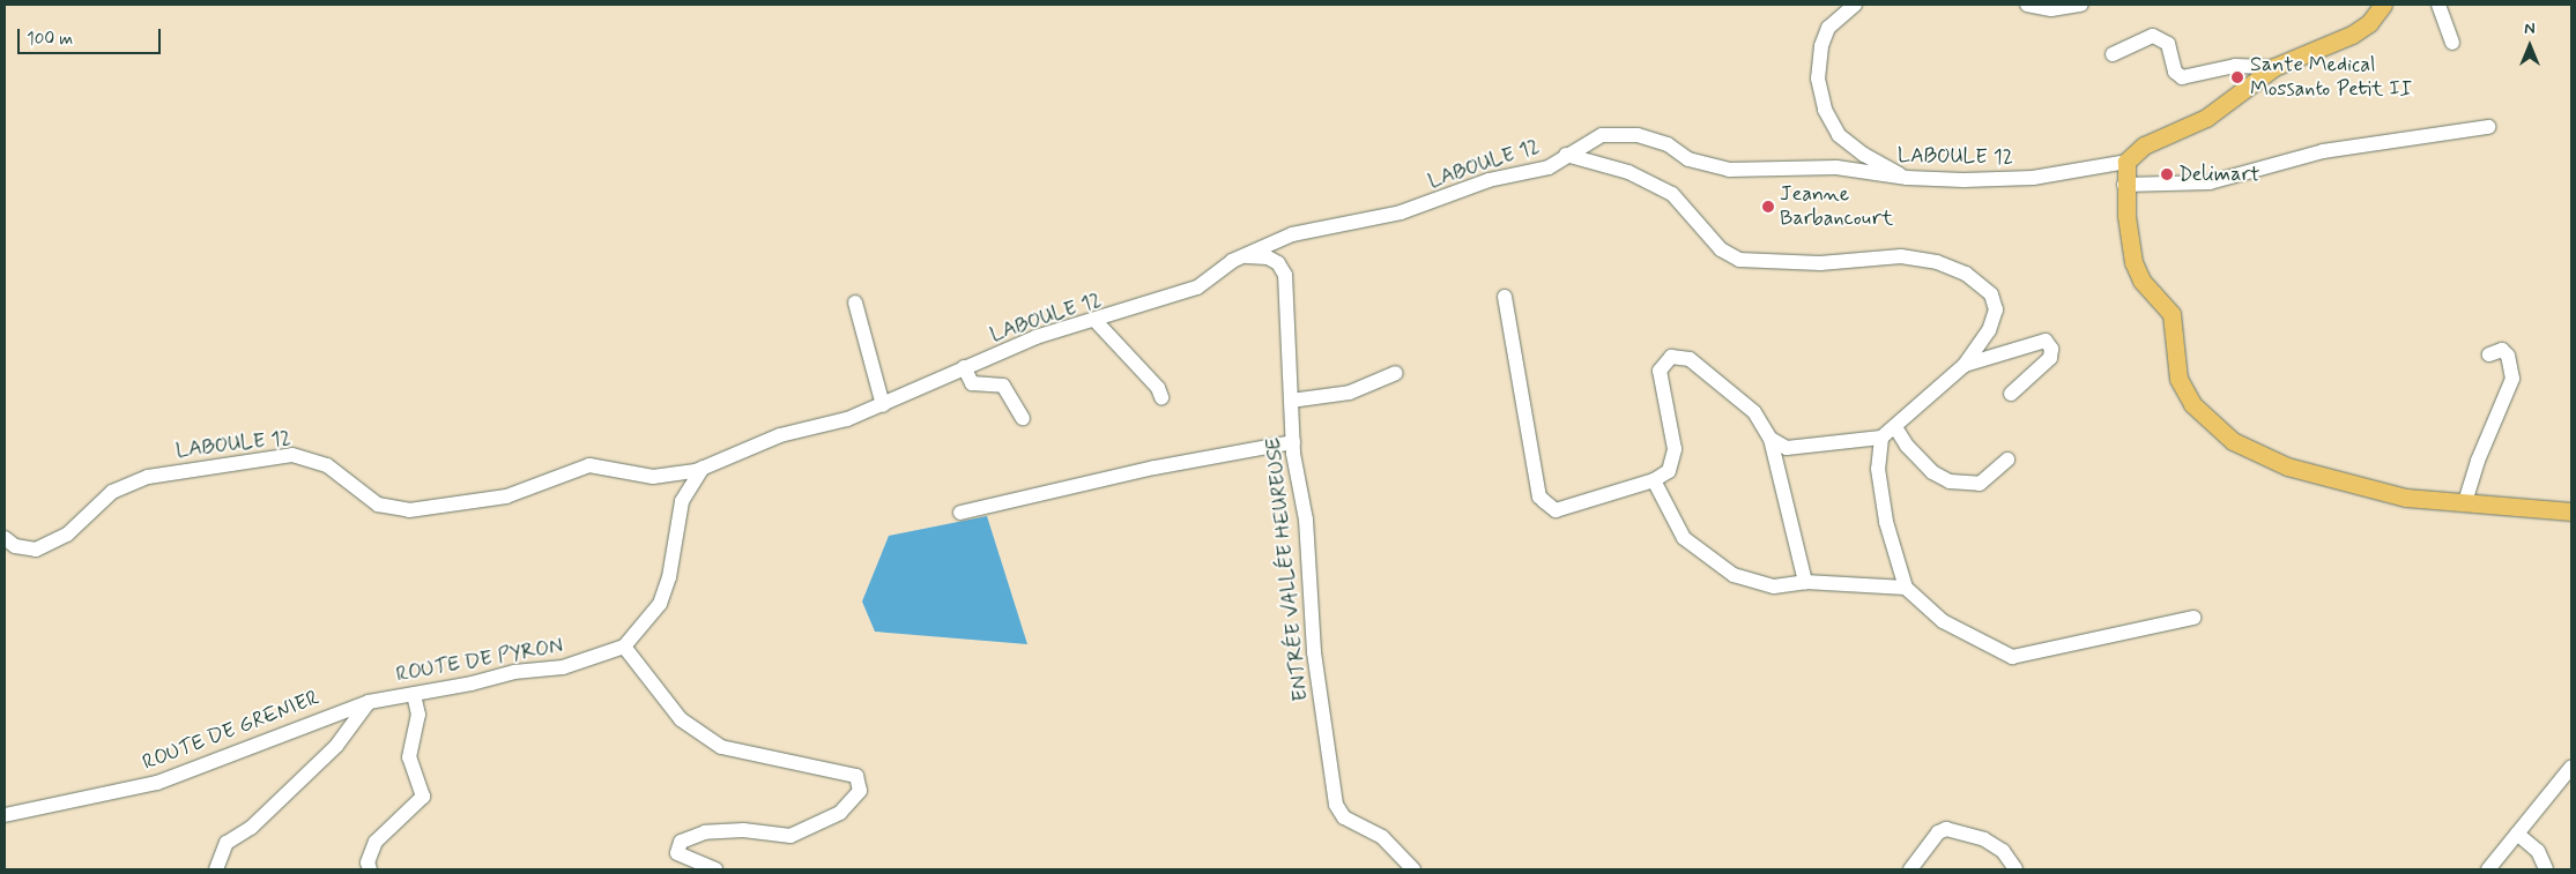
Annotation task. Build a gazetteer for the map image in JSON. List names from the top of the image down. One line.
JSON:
{"streets":{"street":["LABOULE 12","ENTRÉE VALLÉE HEUREUSE","ROUTE DE PYRON","ROUTE DE GRENIER"]},"crossings":[["LABOULE 12","ENTRÉE VALLÉE HEUREUSE"],["ROUTE DE PYRON","ROUTE DE GRENIER"]],"places":["Sante Medical Mossanto Petit II","Delimart","Jeanne Barbancourt"],"scale_bar":"100 m","north":"top"}
